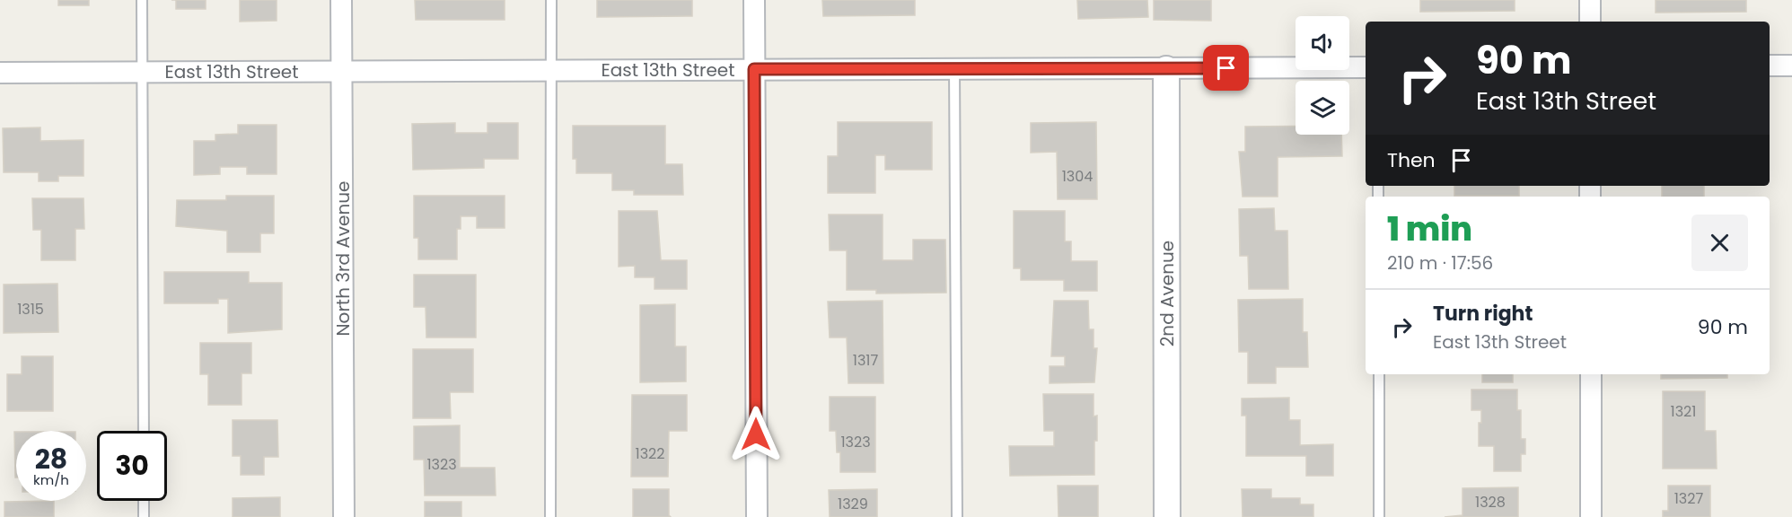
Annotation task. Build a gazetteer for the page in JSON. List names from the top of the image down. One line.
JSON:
{"streets":{"street":["East 13th Street","North 3rd Avenue","2nd Avenue"]},"crossings":[["East 13th Street","North 3rd Avenue"],["East 13th Street","2nd Avenue"]],"house_numbers":["1304","1315","1317","1321","1323","1322","1323","1327","1328","1329"],"page":{"turn":["90 m","East 13th Street"],"then":"Then","heading":["1 min","210 m · 17:56"],"list":[{"name":"Turn right","note":"East 13th Street","value":"90 m"}],"speed":"28 km/h","limit":"30"}}
